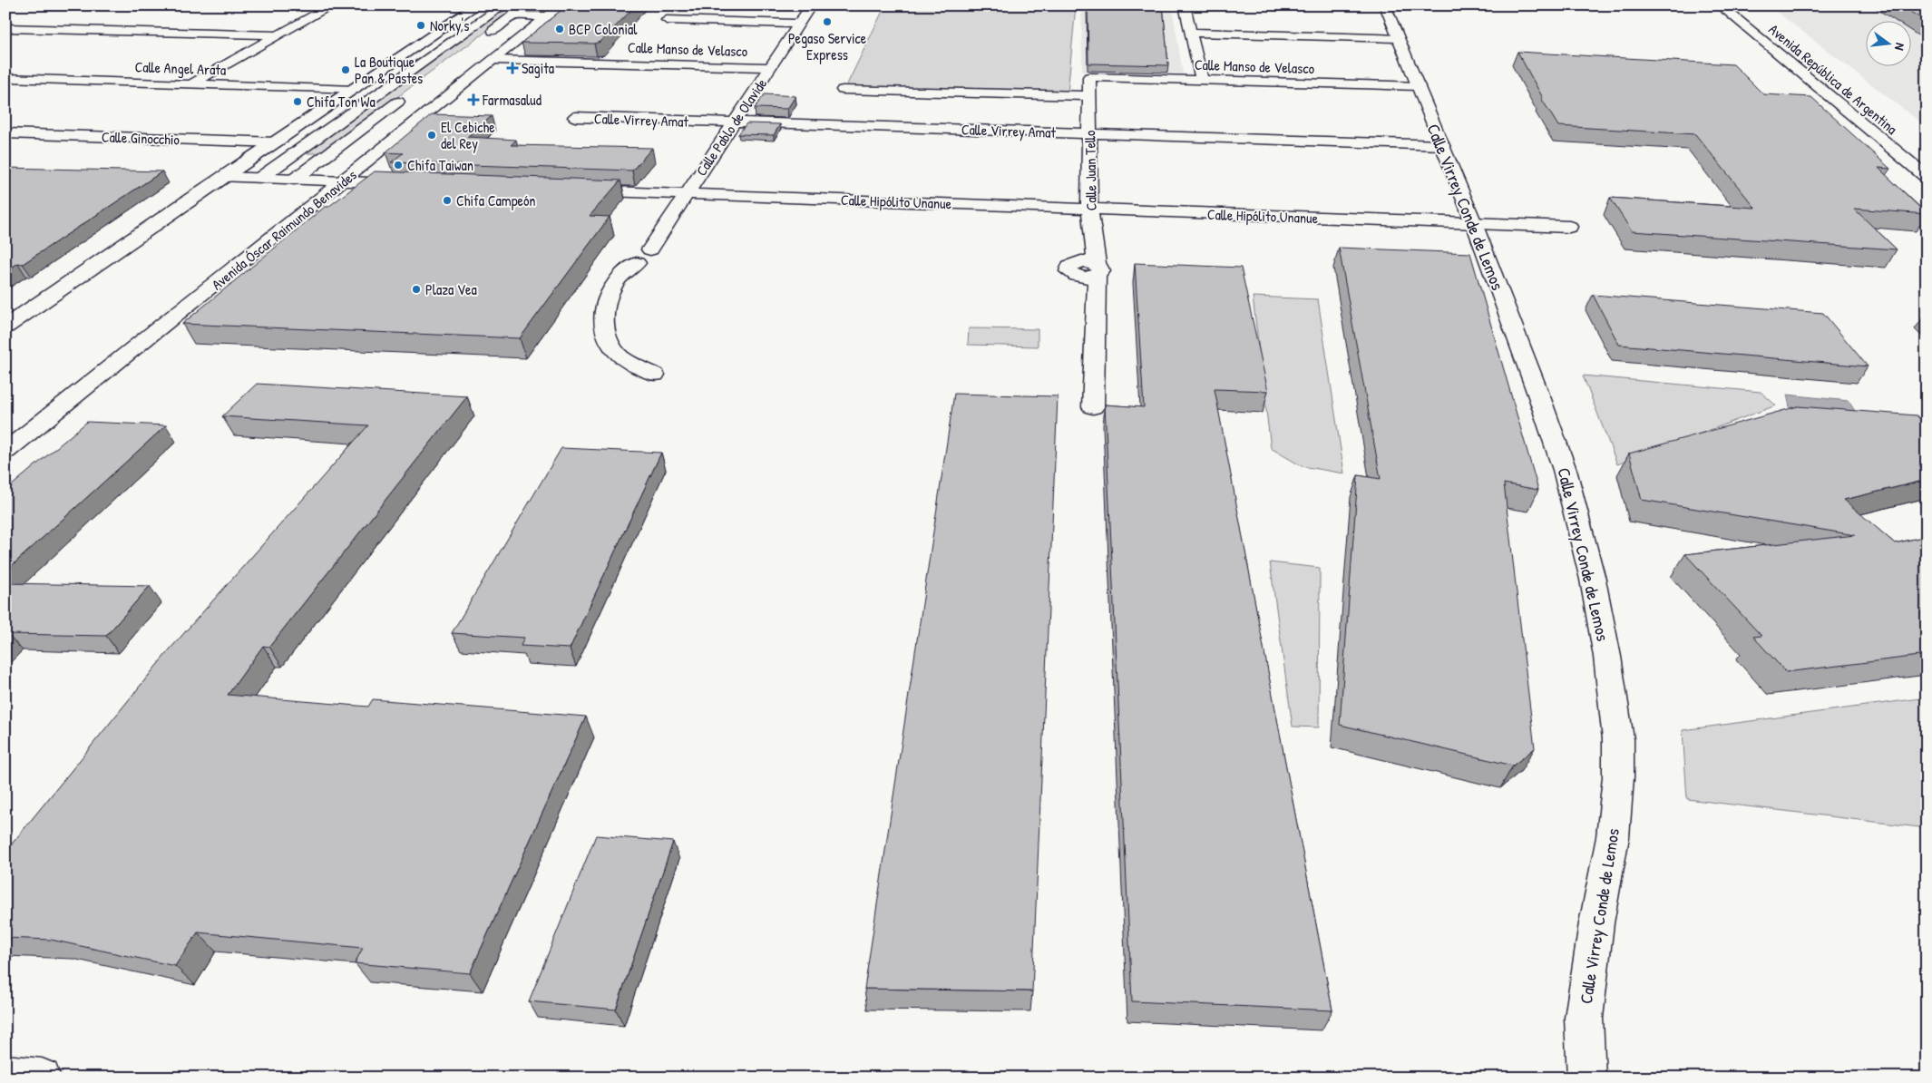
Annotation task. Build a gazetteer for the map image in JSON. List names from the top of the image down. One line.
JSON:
{"streets":{"street":["Calle Manso de Velasco","Calle Angel Arata","Avenida República de Argentina","Calle Virrey Amat","Calle Pablo de Olavide","Calle Ginocchio","Calle Juan Tello","Calle Hipólito Unanue","Calle Virrey Conde de Lemos","Avenida Óscar Raimundo Benavides"]},"crossings":[["Calle Manso de Velasco","Calle Pablo de Olavide"],["Calle Manso de Velasco","Calle Juan Tello"],["Calle Manso de Velasco","Calle Virrey Conde de Lemos"],["Calle Manso de Velasco","Avenida Óscar Raimundo Benavides"],["Calle Virrey Amat","Calle Pablo de Olavide"],["Calle Virrey Amat","Calle Juan Tello"],["Calle Virrey Amat","Calle Virrey Conde de Lemos"],["Calle Pablo de Olavide","Calle Hipólito Unanue"],["Calle Juan Tello","Calle Hipólito Unanue"],["Calle Hipólito Unanue","Calle Virrey Conde de Lemos"]],"places":{"other":["Pegaso Service Express","Norky's","BCP Colonial","La Boutique Pan & Pastes","Chifa Ton Wa","El Cebiche del Rey","Chifa Taiwan","Chifa Campeón","Plaza Vea"],"health":["Sagita","Farmasalud"]},"north":"right"}
